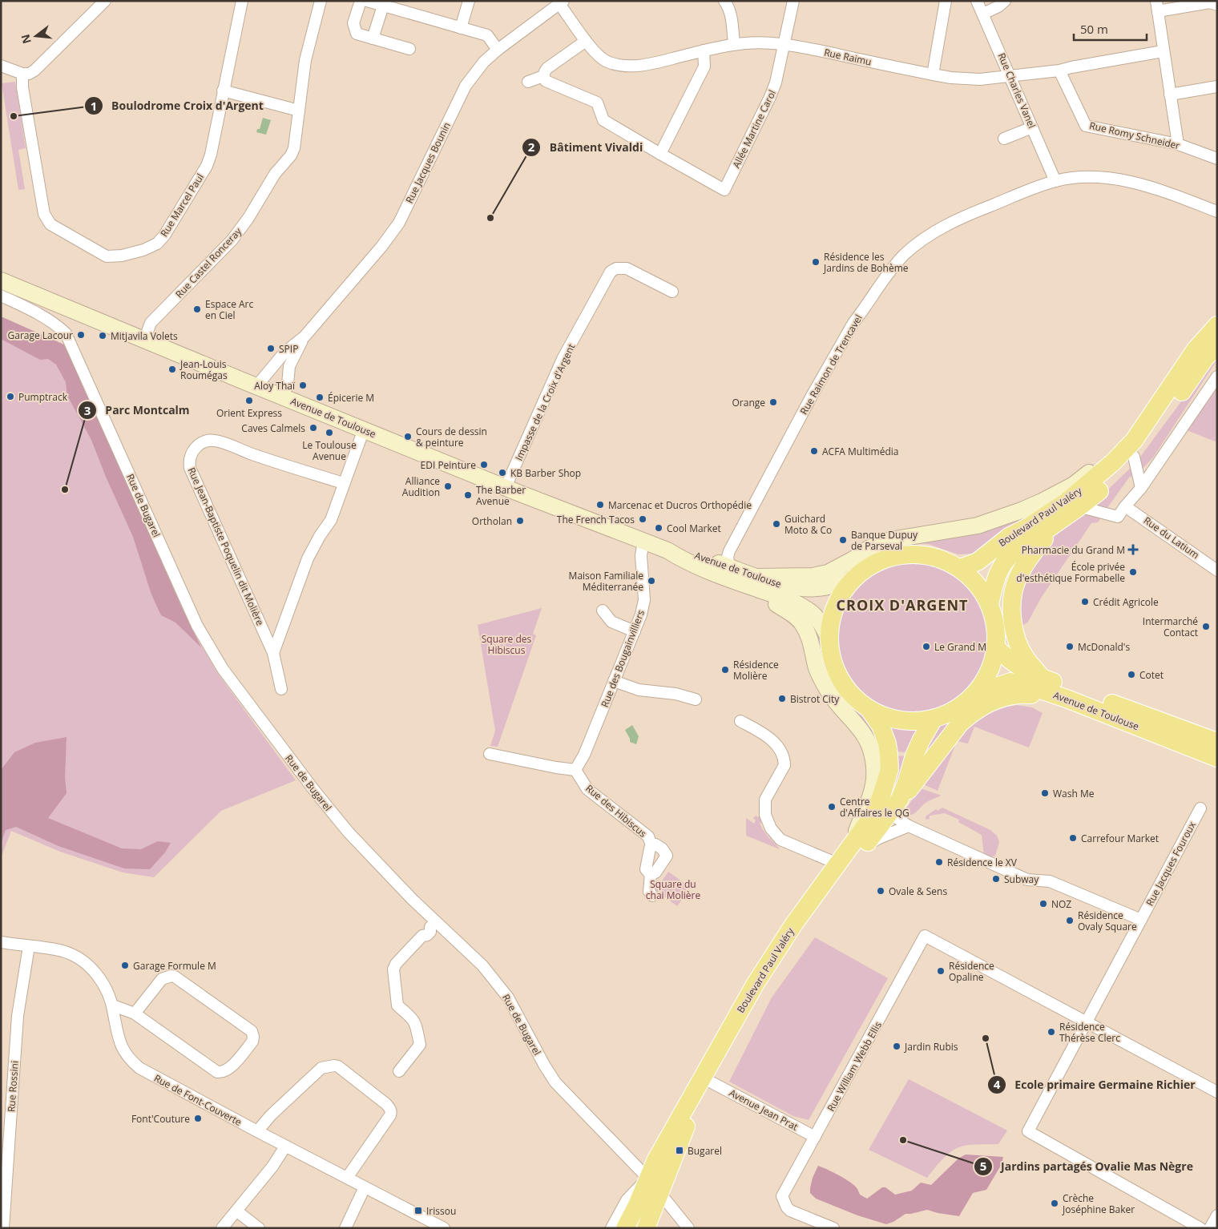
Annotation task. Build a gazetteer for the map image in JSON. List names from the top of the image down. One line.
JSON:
{"streets":{"main road":["Avenue de Toulouse","Boulevard Paul Valéry"],"street":["Rue Raimu","Rue Charles Vanel","Allée Martine Carol","Rue Romy Schneider","Rue Jacques Bounin","Rue Marcel Paul","Rue Castel Ronceray","Rue Raimon de Trencavel","Impasse de la Croix d'Argent","Rue de Bugarel","Rue du Latium","Rue Jean-Baptiste Poquelin dit Molière","Rue des Bougainvilliers","Rue des Hibiscus","Rue Jacques Fouroux","Rue William Webb Ellis","Rue Rossini","Rue de Font-Couverte","Avenue Jean Prat"]},"crossings":[["Rue Raimu","Rue Charles Vanel"],["Rue Raimu","Allée Martine Carol"],["Rue Raimu","Rue Romy Schneider"],["Rue Raimu","Rue Jacques Bounin"],["Rue Charles Vanel","Rue Raimon de Trencavel"],["Rue Jacques Bounin","Avenue de Toulouse"],["Rue Castel Ronceray","Avenue de Toulouse"],["Rue Raimon de Trencavel","Avenue de Toulouse"],["Impasse de la Croix d'Argent","Avenue de Toulouse"],["Avenue de Toulouse","Rue des Bougainvilliers"],["Rue de Bugarel","Boulevard Paul Valéry"],["Boulevard Paul Valéry","Avenue Jean Prat"],["Rue des Bougainvilliers","Rue des Hibiscus"],["Rue Jacques Fouroux","Rue William Webb Ellis"],["Rue William Webb Ellis","Avenue Jean Prat"],["Rue Rossini","Rue de Font-Couverte"]],"districts":["CROIX D'ARGENT"],"parks":["Square des Hibiscus","Square du chai Molière"],"places":{"other":["Boulodrome Croix d'Argent","Bâtiment Vivaldi","Résidence les Jardins de Bohème","Espace Arc en Ciel","Garage Lacour","Mitjavila Volets","SPIP","Jean-Louis Roumégas","Aloy Thaï","Pumptrack","Épicerie M","Orient Express","Orange","Caves Calmels","Le Toulouse Avenue","Cours de dessin & peinture","ACFA Multimédia","EDI Peinture","KB Barber Shop","Alliance Audition","Parc Montcalm","The Barber Avenue","Marcenac et Ducros Orthopédie","The French Tacos","Ortholan","Guichard Moto & Co","Cool Market","Banque Dupuy de Parseval","École privée d'esthétique Formabelle","Maison Familiale Méditerranée","Crédit Agricole","Intermarché Contact","Le Grand M","McDonald's","Résidence Molière","Cotet","Bistrot City","Wash Me","Centre d'Affaires le QG","Carrefour Market","Résidence le XV","Subway","Ovale & Sens","NOZ","Résidence Ovaly Square","Garage Formule M","Résidence Opaline","Résidence Thérèse Clerc","Ecole primaire Germaine Richier","Jardin Rubis","Font'Couture","Jardins partagés Ovalie Mas Nègre","Crèche Joséphine Baker"],"health":["Pharmacie du Grand M"],"transit":["Bugarel","Irissou"]},"scale_bar":"50 m","north":"left"}
